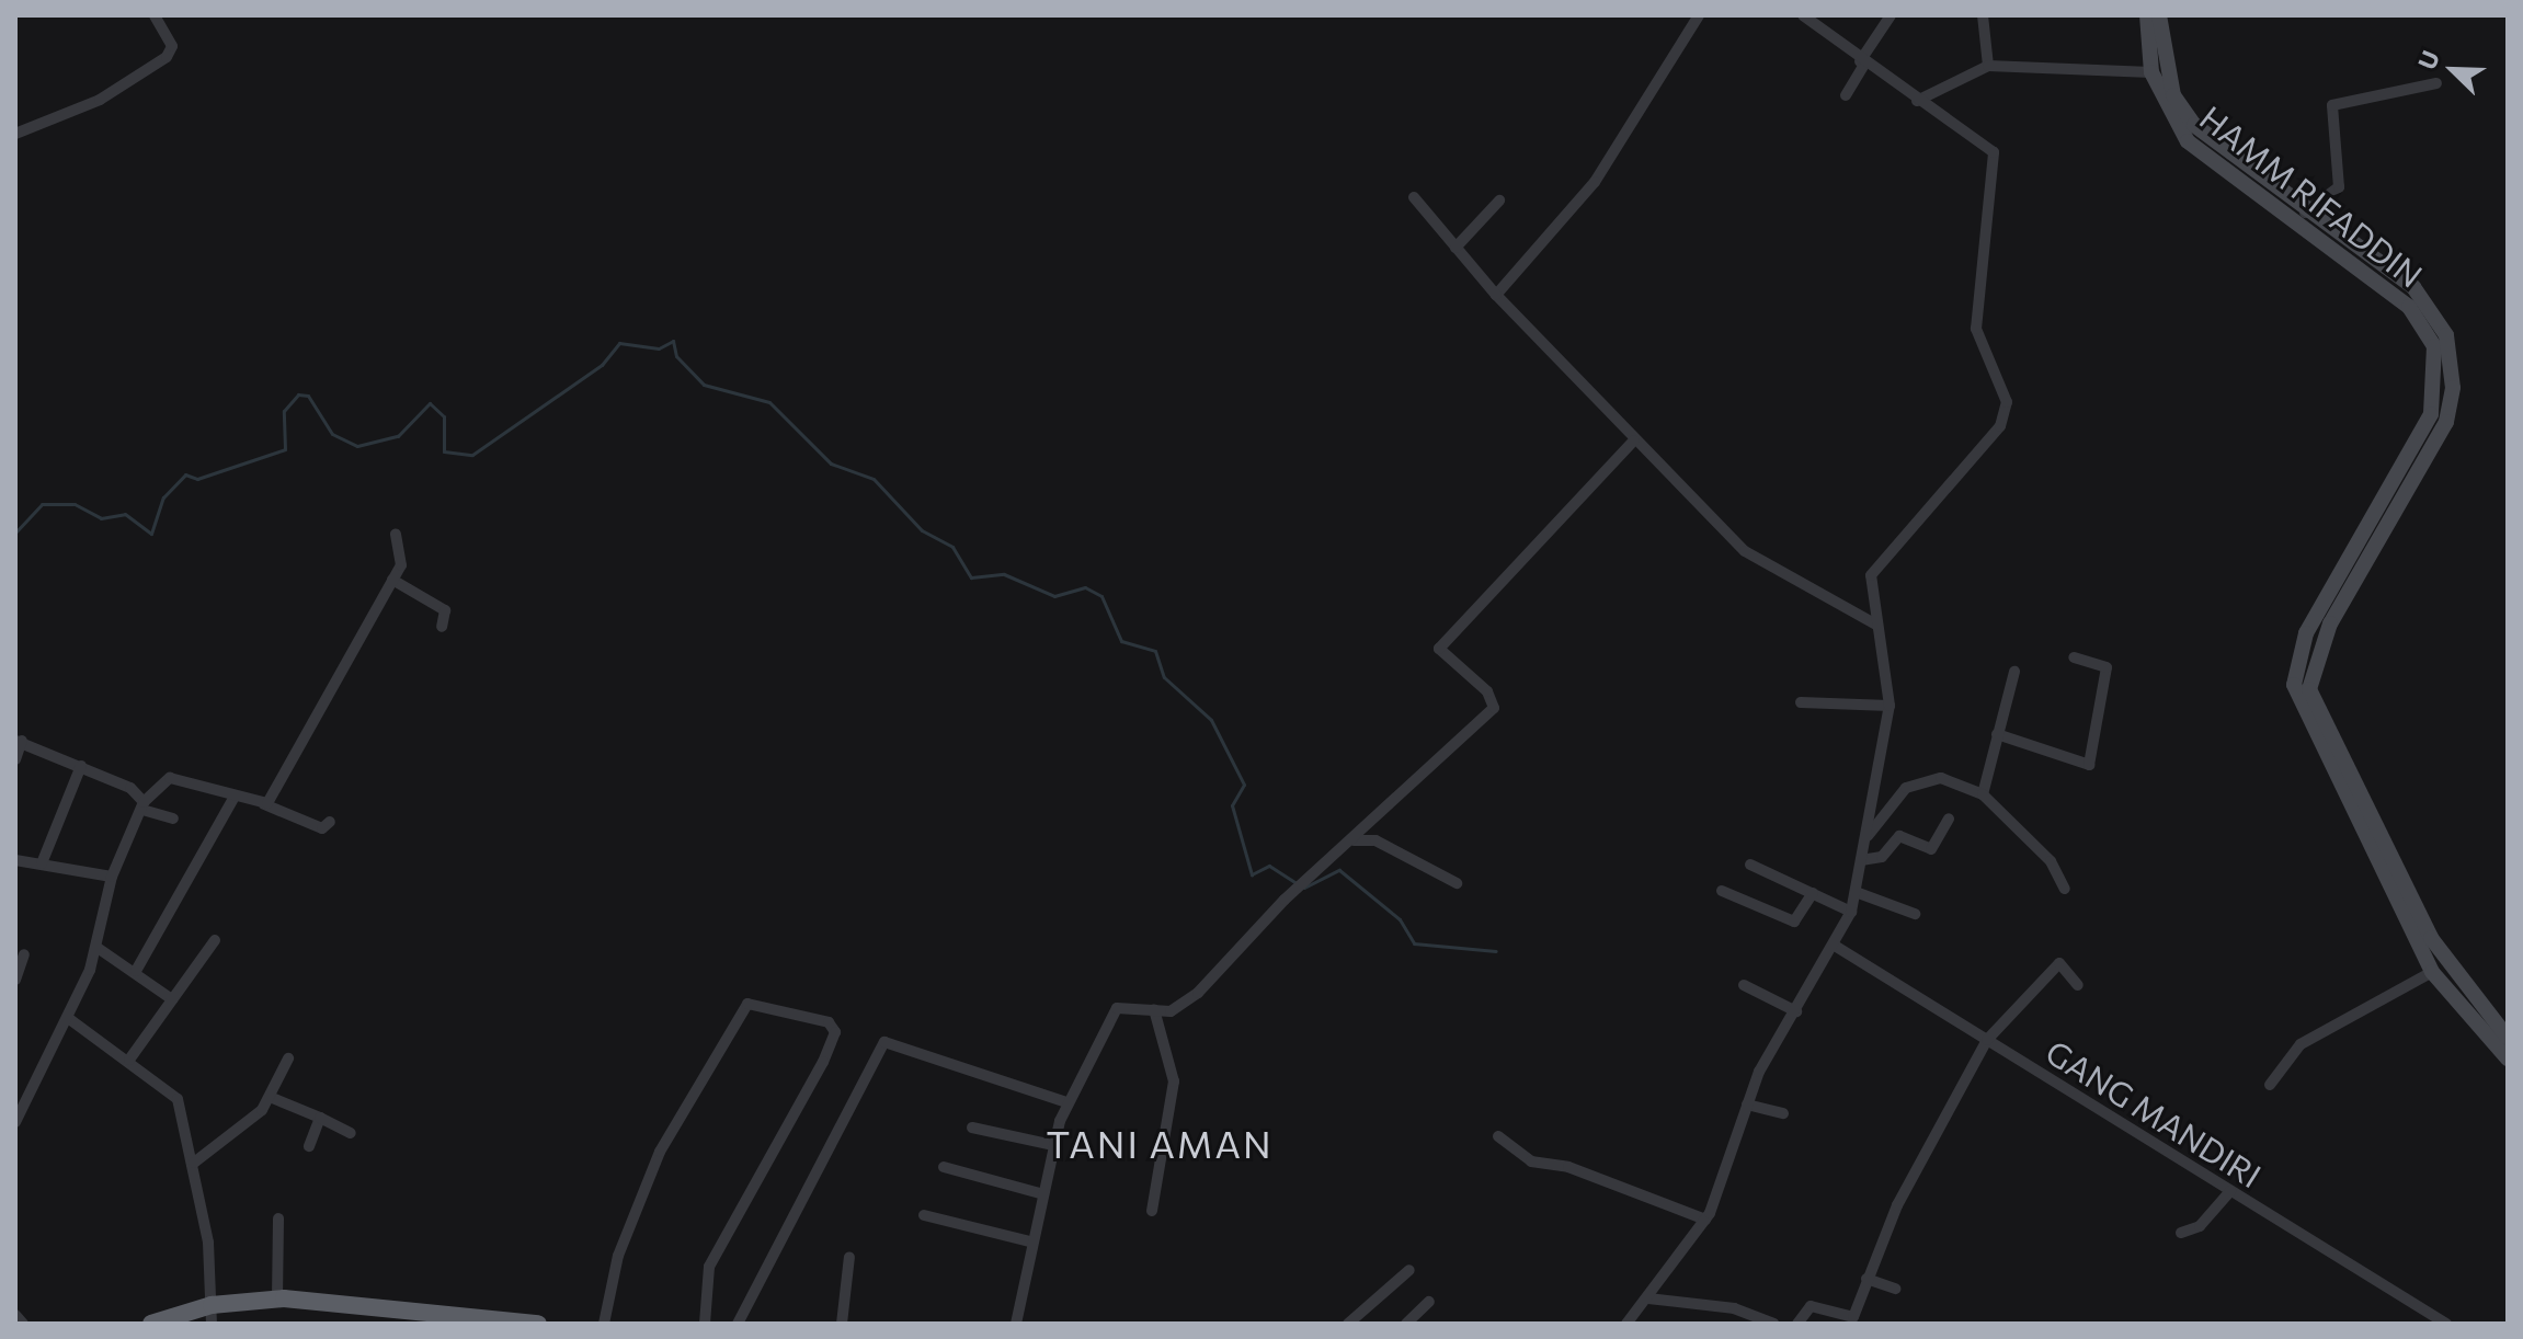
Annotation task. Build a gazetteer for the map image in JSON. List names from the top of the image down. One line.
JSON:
{"streets":{"main road":["HAMM RIFADDIN"],"street":["GANG MANDIRI"]},"districts":["TANI AMAN"],"north":"top left"}
